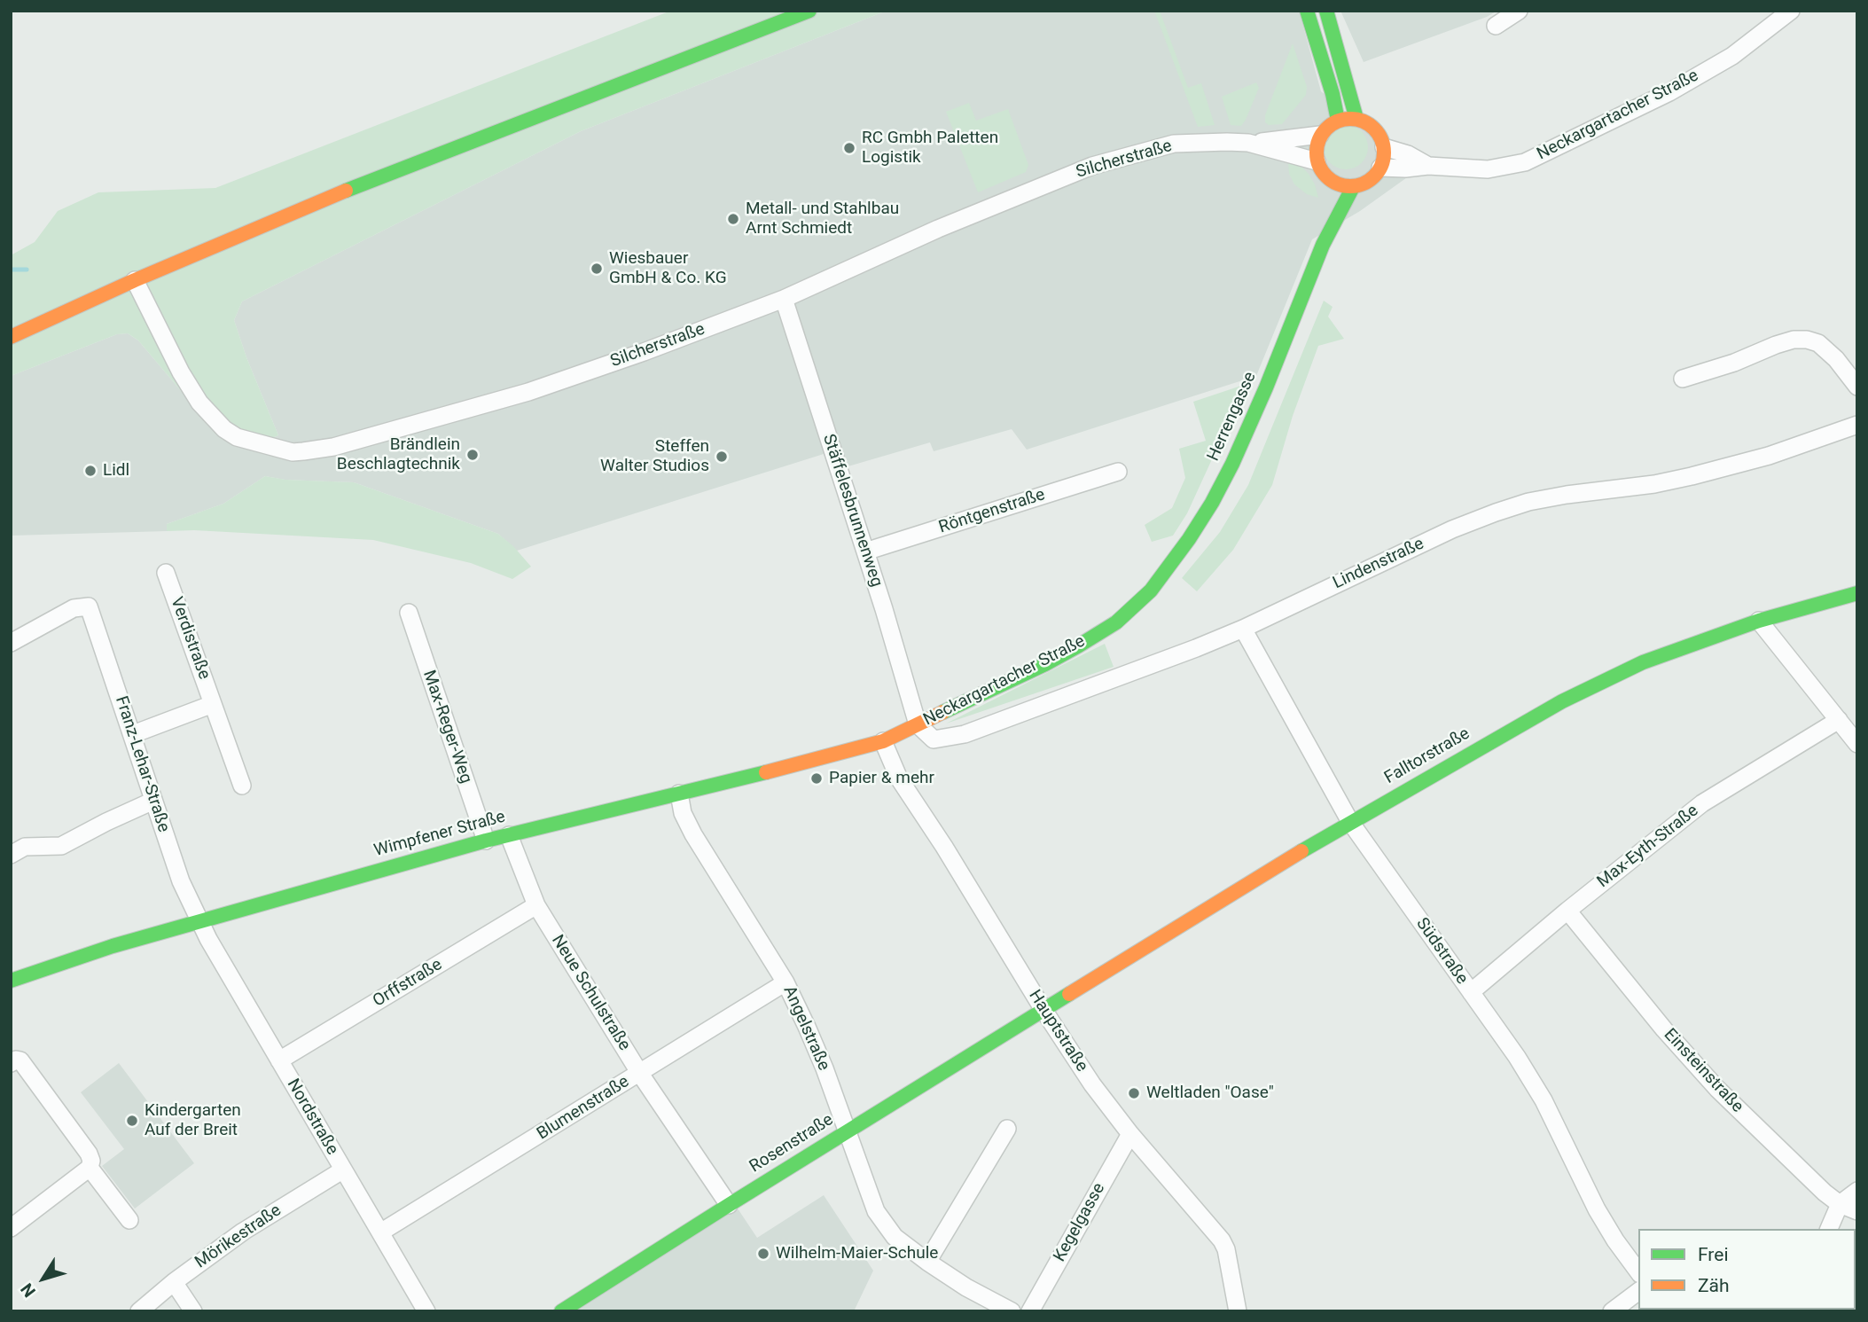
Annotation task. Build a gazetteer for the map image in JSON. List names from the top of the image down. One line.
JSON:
{"streets":{"street":["Neckargartacher Straße","Silcherstraße","Herrengasse","Stäffelesbrunnenweg","Röntgenstraße","Lindenstraße","Verdistraße","Max-Reger-Weg","Falltorstraße","Franz-Lehar-Straße","Wimpfener Straße","Max-Eyth-Straße","Südstraße","Orffstraße","Neue Schulstraße","Angelstraße","Hauptstraße","Einsteinstraße","Blumenstraße","Nordstraße","Rosenstraße","Kegelgasse","Mörikestraße"]},"crossings":[["Neckargartacher Straße","Silcherstraße"],["Neckargartacher Straße","Herrengasse"],["Neckargartacher Straße","Stäffelesbrunnenweg"],["Neckargartacher Straße","Lindenstraße"],["Neckargartacher Straße","Wimpfener Straße"],["Neckargartacher Straße","Hauptstraße"],["Silcherstraße","Stäffelesbrunnenweg"],["Stäffelesbrunnenweg","Röntgenstraße"],["Stäffelesbrunnenweg","Lindenstraße"],["Lindenstraße","Südstraße"],["Max-Reger-Weg","Wimpfener Straße"],["Falltorstraße","Südstraße"],["Falltorstraße","Hauptstraße"],["Falltorstraße","Rosenstraße"],["Franz-Lehar-Straße","Wimpfener Straße"],["Franz-Lehar-Straße","Nordstraße"],["Wimpfener Straße","Neue Schulstraße"],["Wimpfener Straße","Angelstraße"],["Wimpfener Straße","Hauptstraße"],["Wimpfener Straße","Nordstraße"],["Max-Eyth-Straße","Südstraße"],["Max-Eyth-Straße","Einsteinstraße"],["Orffstraße","Neue Schulstraße"],["Orffstraße","Nordstraße"],["Neue Schulstraße","Blumenstraße"],["Neue Schulstraße","Rosenstraße"],["Angelstraße","Blumenstraße"],["Angelstraße","Rosenstraße"],["Hauptstraße","Rosenstraße"],["Hauptstraße","Kegelgasse"],["Blumenstraße","Nordstraße"],["Nordstraße","Mörikestraße"]],"places":["RC Gmbh Paletten Logistik","Metall- und Stahlbau Arnt Schmiedt","Wiesbauer GmbH & Co. KG","Brändlein Beschlagtechnik","Steffen Walter Studios","Lidl","Papier & mehr","Weltladen \"Oase\"","Kindergarten Auf der Breit","Wilhelm-Maier-Schule"],"legend":["Frei","Zäh"],"north":"bottom left"}
